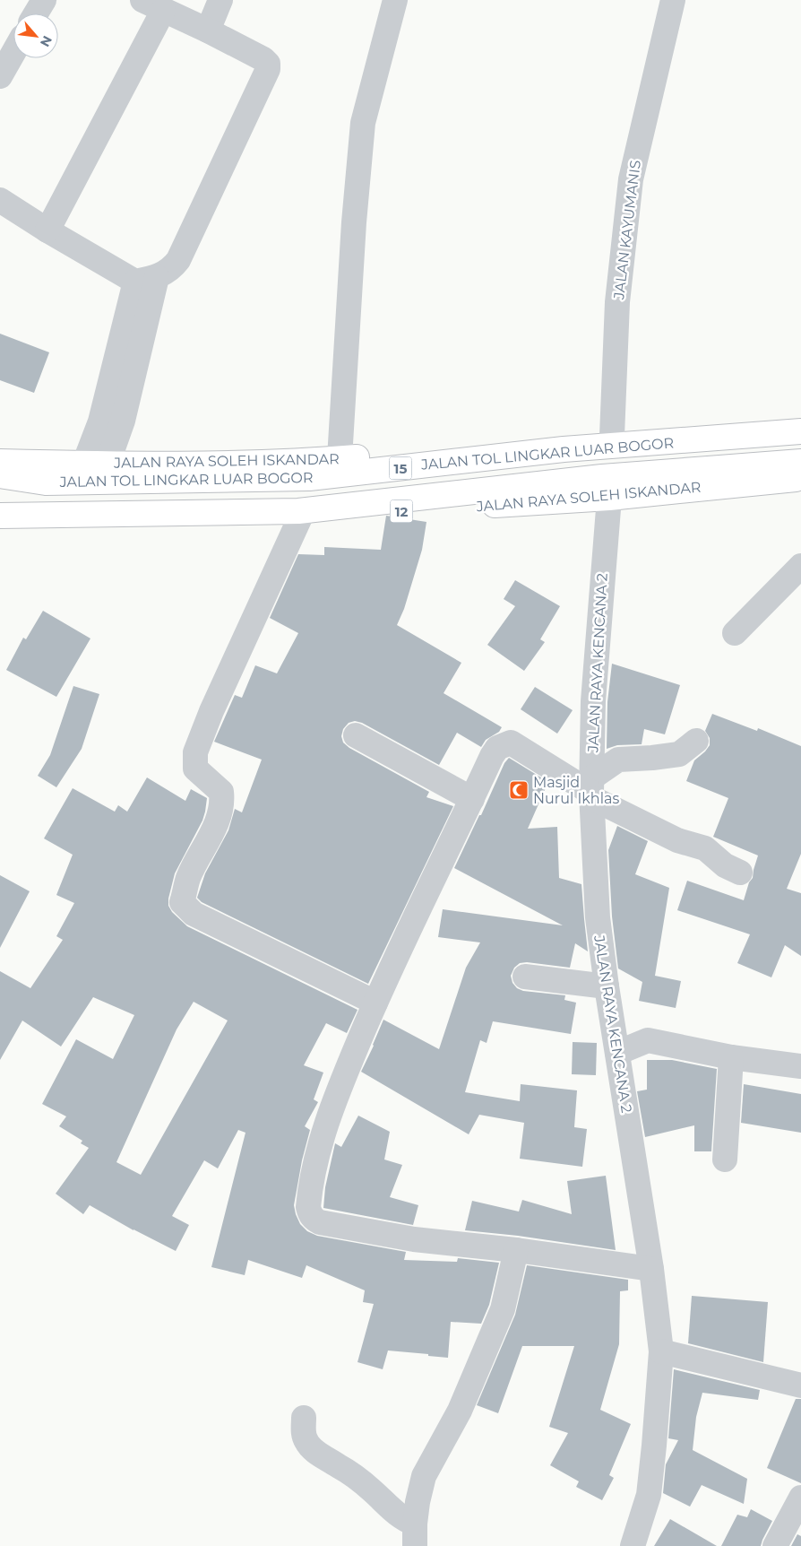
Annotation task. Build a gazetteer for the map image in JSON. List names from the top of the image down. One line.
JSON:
{"streets":{"highway":["JALAN TOL LINGKAR LUAR BOGOR","JALAN RAYA SOLEH ISKANDAR","15","12"],"street":["JALAN KAYUMANIS","JALAN RAYA KENCANA 2"]},"crossings":[["JALAN KAYUMANIS","JALAN RAYA SOLEH ISKANDAR"],["JALAN RAYA SOLEH ISKANDAR","JALAN RAYA KENCANA 2"]],"places":{"mosque":["Masjid Nurul Ikhlas"]},"north":"bottom right"}
